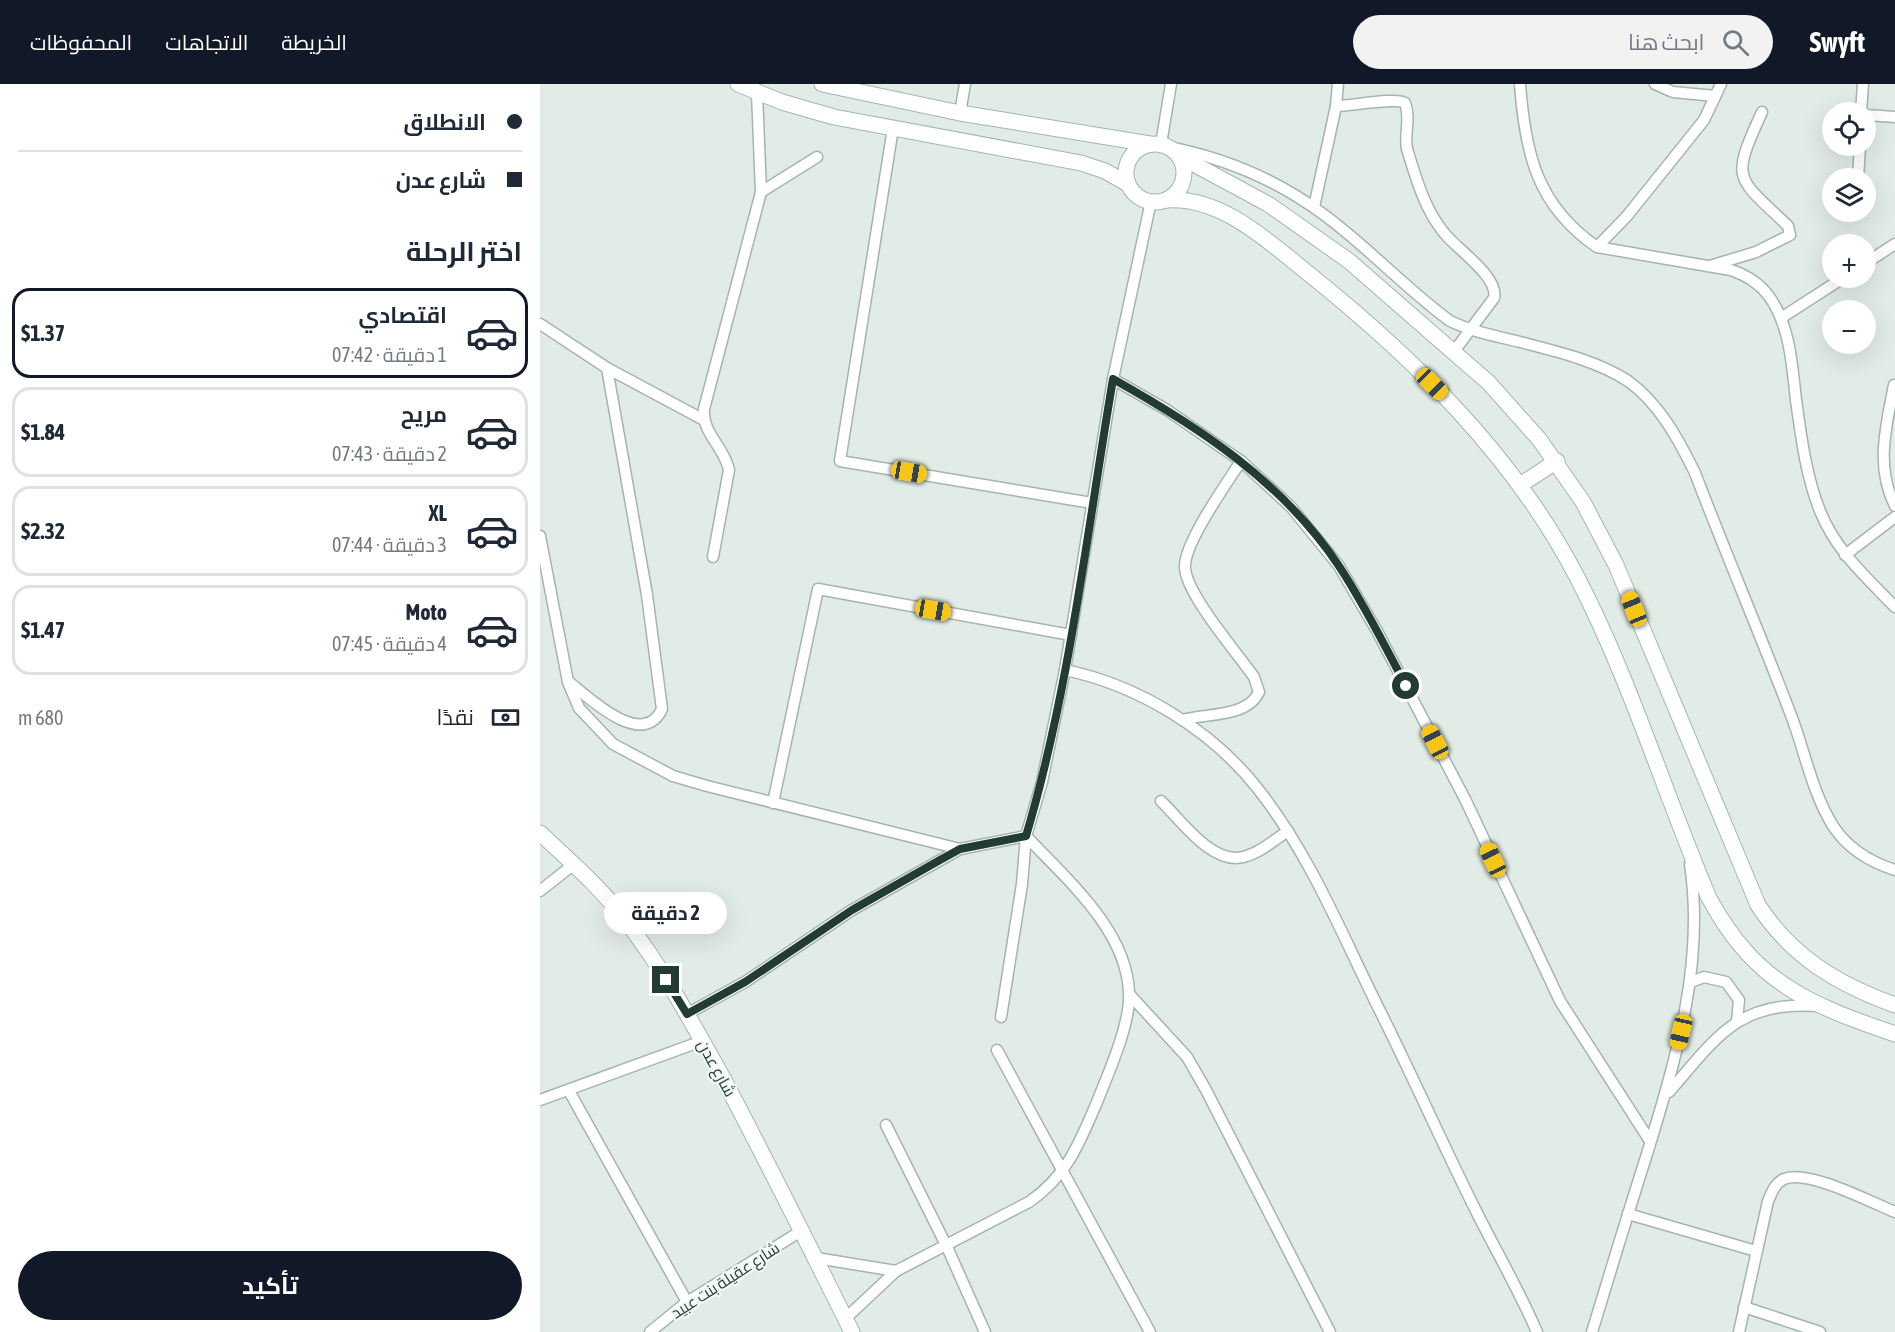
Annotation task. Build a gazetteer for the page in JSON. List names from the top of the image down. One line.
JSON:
{"streets":{"street":["شارع عدن","شارع عقيلة بنت عبيد"]},"crossings":[["شارع عدن","شارع عقيلة بنت عبيد"]],"page":{"header":"Swyft","search":"ابحث هنا","nav":["الخريطة","الاتجاهات","المحفوظات"],"banner":["الانطلاق","شارع عدن"],"map_buttons":["+","−"],"heading":"اختر الرحلة","list":[{"name":"اقتصادي","note":"1 دقيقة · 07:42","value":"$1.37"},{"name":"مريح","note":"2 دقيقة · 07:43","value":"$1.84"},{"name":"XL","note":"3 دقيقة · 07:44","value":"$2.32"},{"name":"Moto","note":"4 دقيقة · 07:45","value":"$1.47"}],"pay":["نقدًا","680 m"],"bubble":"2 دقيقة","buttons":"تأكيد"}}
